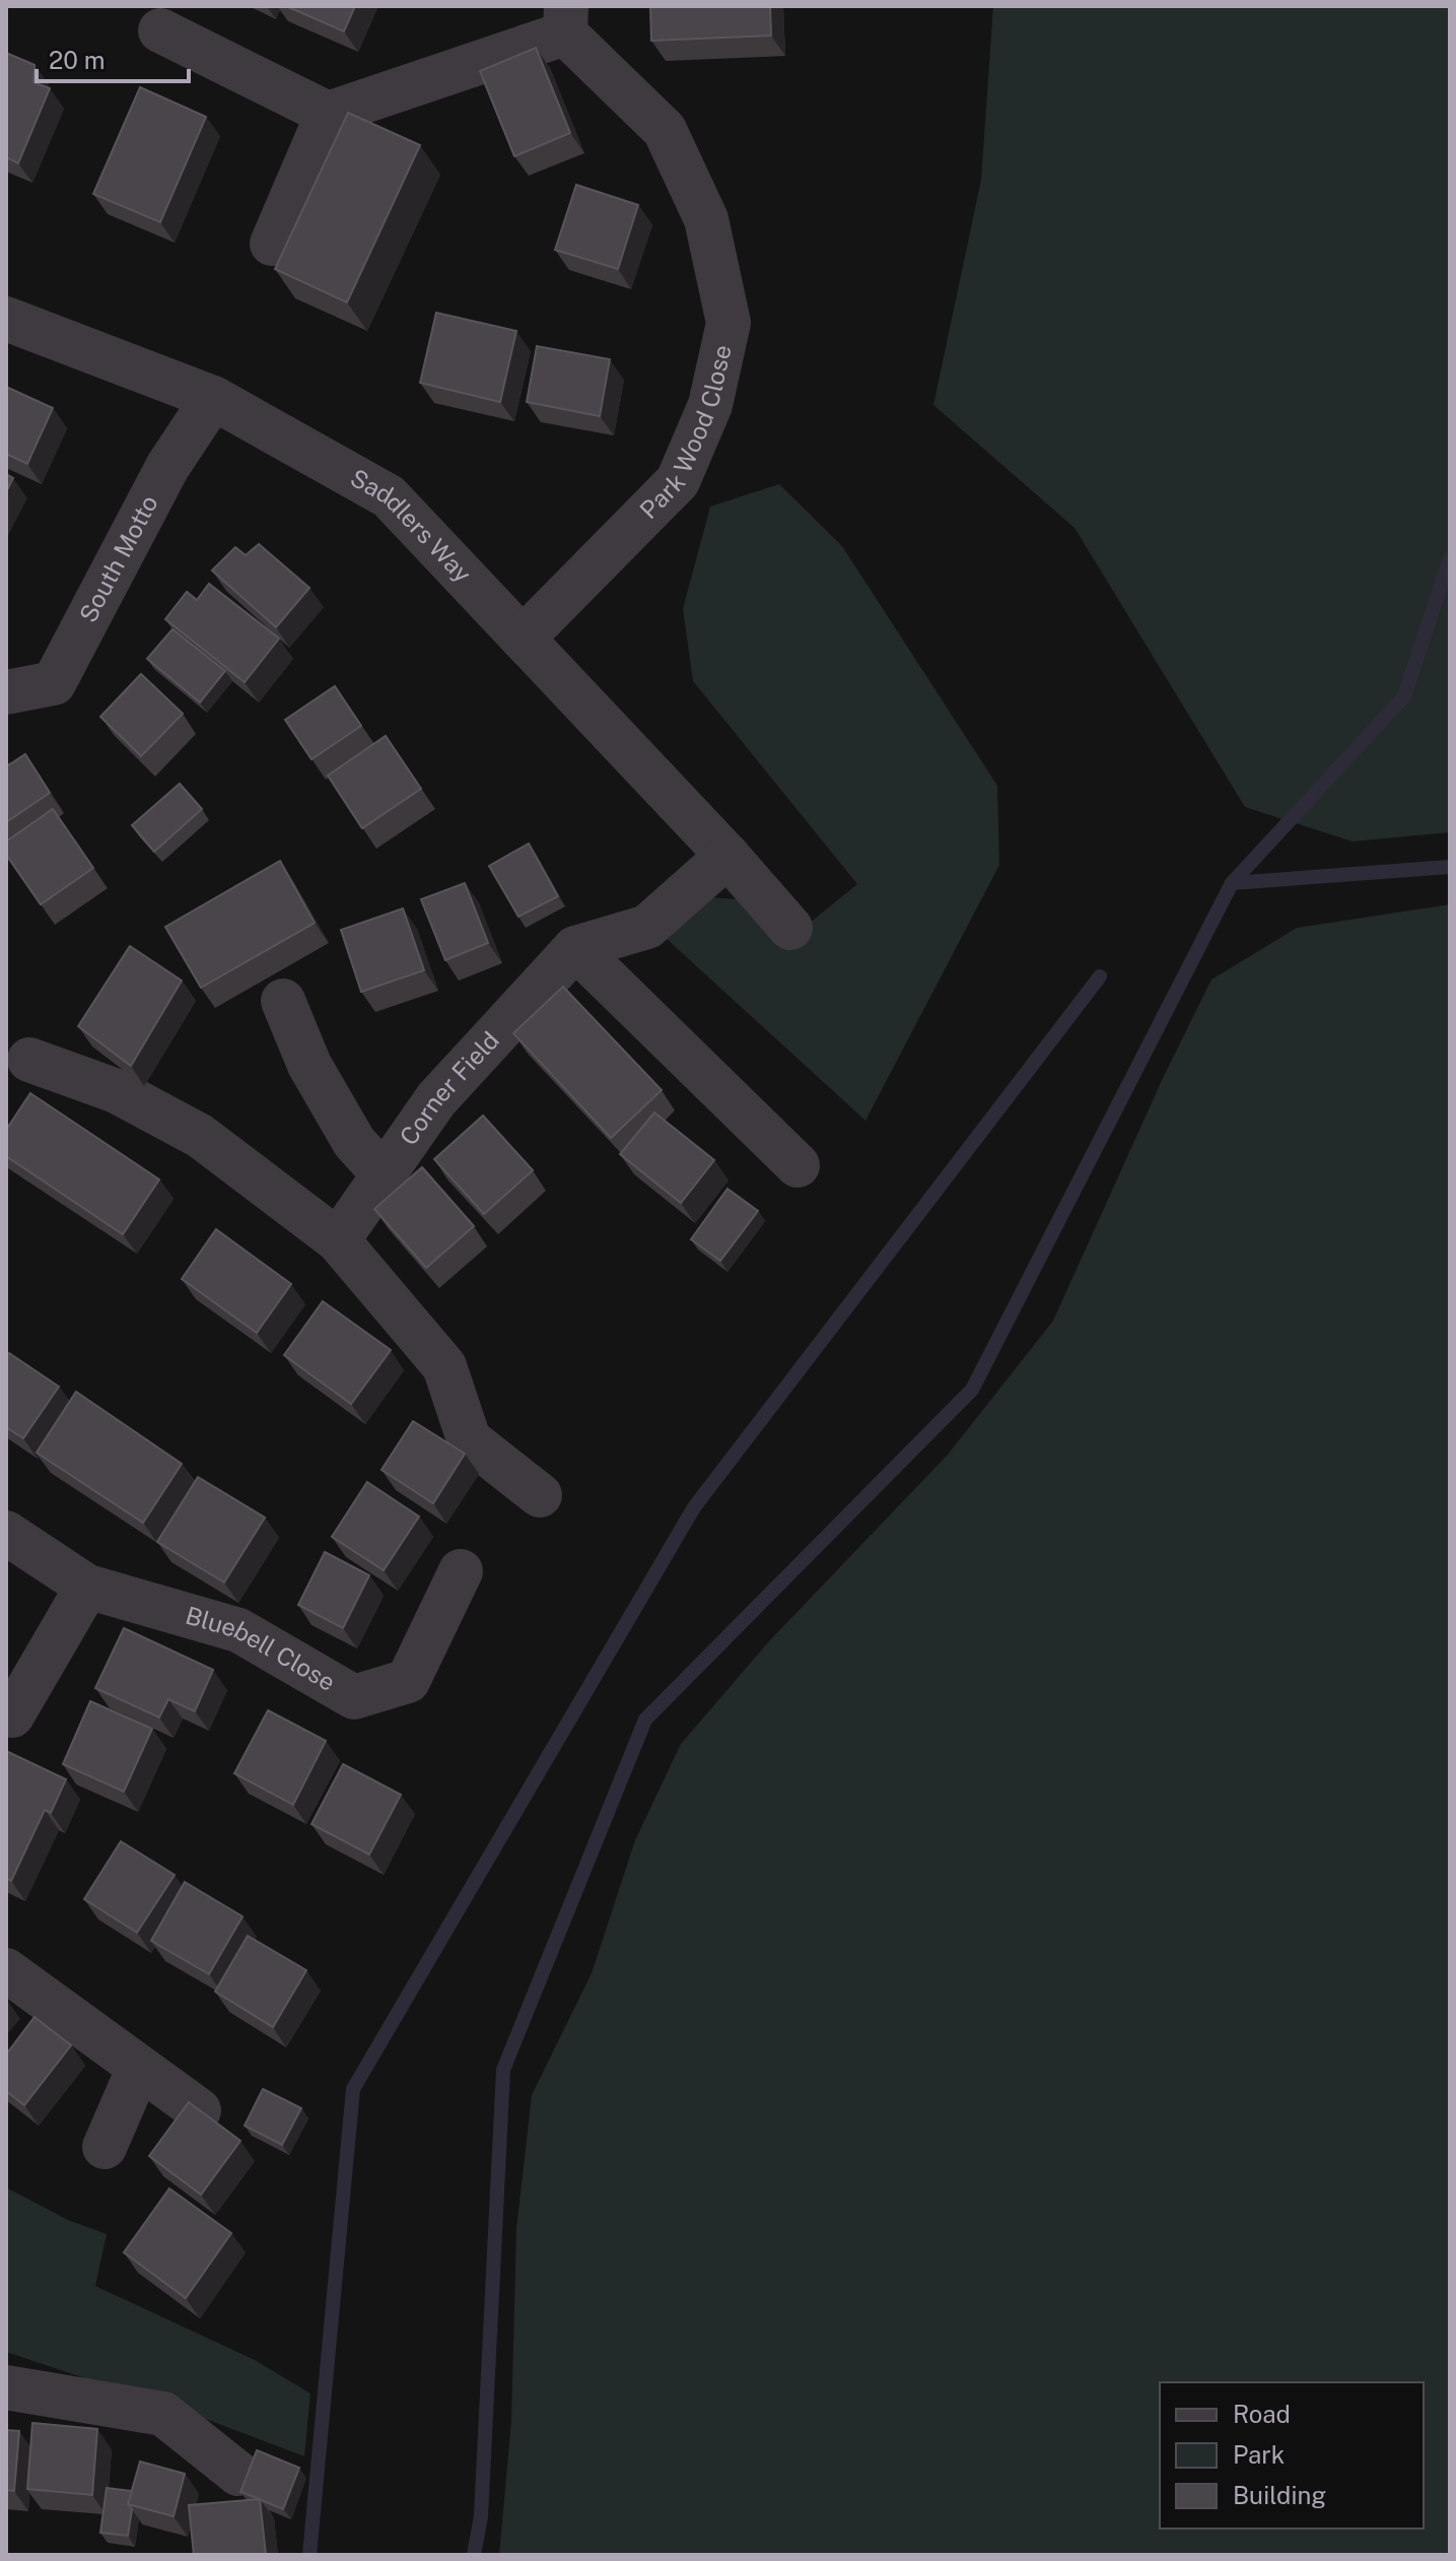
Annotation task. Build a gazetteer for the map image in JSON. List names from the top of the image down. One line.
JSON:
{"streets":{"street":["Park Wood Close","Saddlers Way","South Motto","Corner Field","Bluebell Close"]},"crossings":[["Park Wood Close","Saddlers Way"],["Saddlers Way","South Motto"]],"legend":["Road","Park","Building"],"scale_bar":"20 m"}
